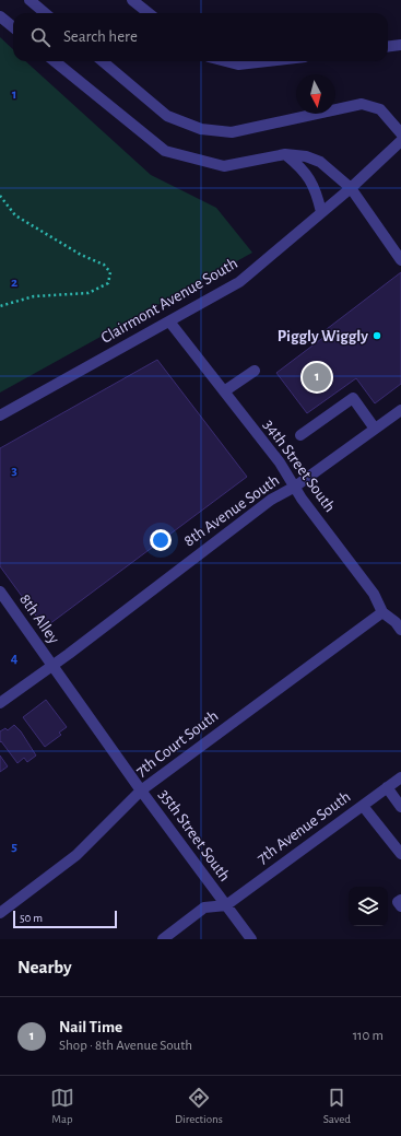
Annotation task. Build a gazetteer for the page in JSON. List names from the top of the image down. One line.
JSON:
{"streets":{"street":["Clairmont Avenue South","34th Street South","8th Avenue South","8th Alley","7th Court South","7th Avenue South","35th Street South"]},"crossings":[["Clairmont Avenue South","34th Street South"],["34th Street South","8th Avenue South"],["34th Street South","7th Court South"],["8th Avenue South","8th Alley"],["8th Avenue South","35th Street South"],["8th Alley","35th Street South"],["7th Court South","35th Street South"],["7th Avenue South","35th Street South"]],"places":["Piggly Wiggly"],"scale_bar":"50 m","north":"bottom","page":{"search":"Search here","pins":"1","scale":"50 m","heading":"Nearby","list":[{"mark":"1","name":"Nail Time","note":"Shop · 8th Avenue South","value":"110 m"}],"nav":["Map","Directions","Saved"]},"grid":{"rows":["1","2","3","4","5"]}}
